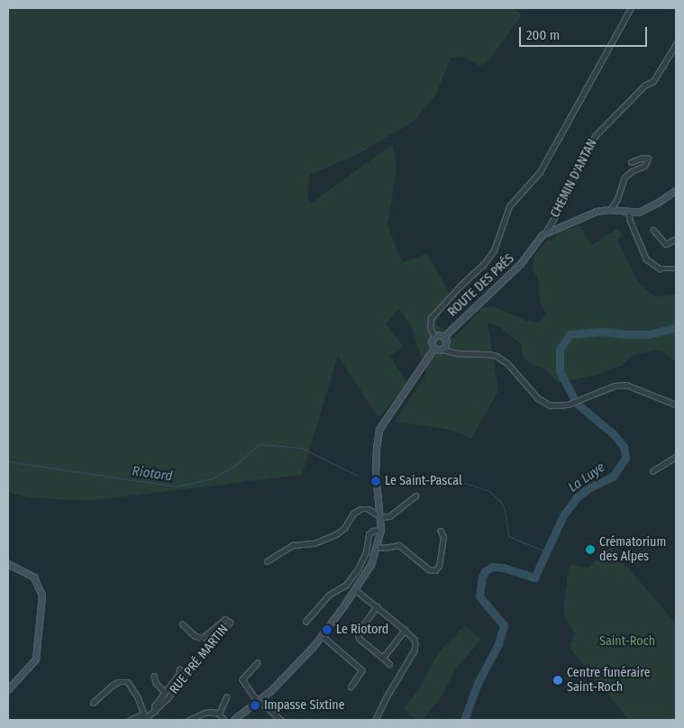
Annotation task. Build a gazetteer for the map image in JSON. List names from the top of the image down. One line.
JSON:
{"streets":{"street":["CHEMIN D'ANTAN","ROUTE DES PRÉS","RUE PRÉ MARTIN"]},"crossings":[["CHEMIN D'ANTAN","ROUTE DES PRÉS"]],"water":["Riotord","La Luye"],"parks":["Saint-Roch"],"places":["Le Saint-Pascal","Crématorium des Alpes","Le Riotord","Centre funéraire Saint-Roch","Impasse Sixtine"],"scale_bar":"200 m"}
